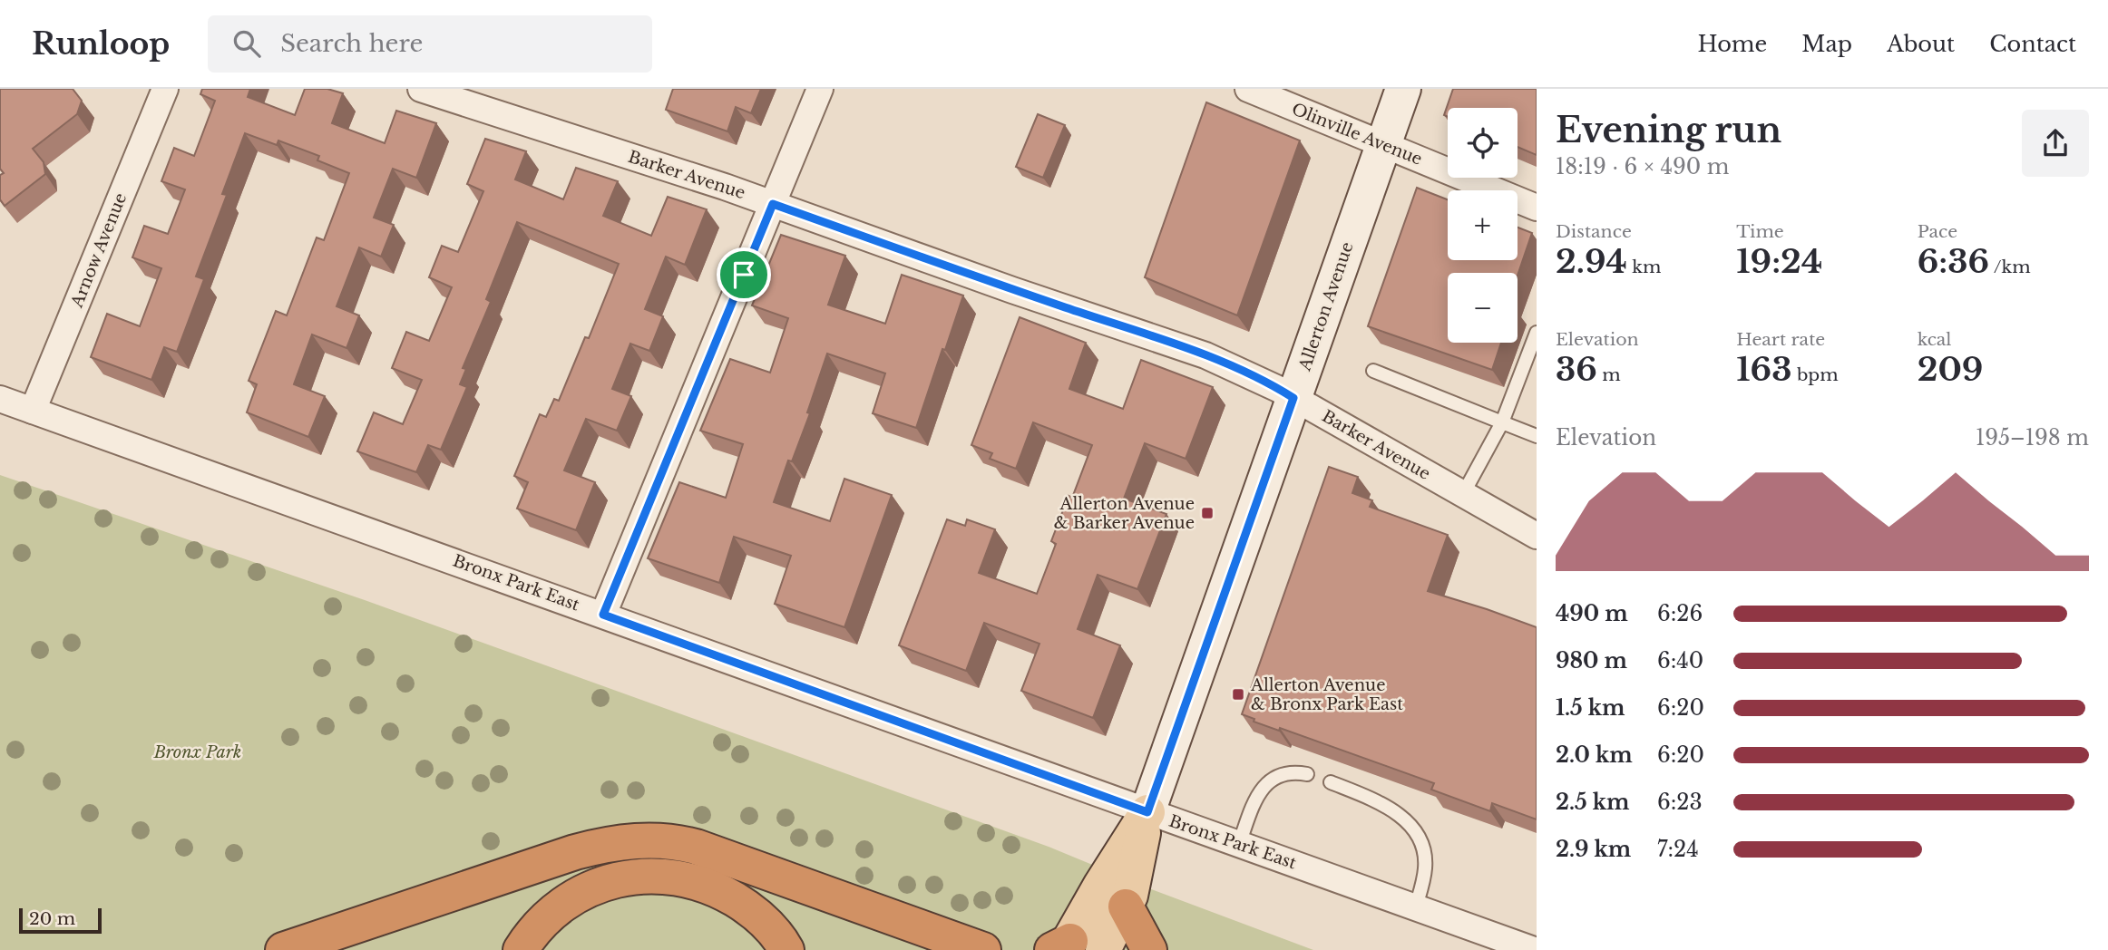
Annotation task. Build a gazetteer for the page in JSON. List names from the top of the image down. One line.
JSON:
{"streets":{"main road":["Allerton Avenue"],"street":["Olinville Avenue","Barker Avenue","Arnow Avenue","Bronx Park East"]},"crossings":[["Olinville Avenue","Allerton Avenue"],["Barker Avenue","Allerton Avenue"],["Arnow Avenue","Bronx Park East"],["Allerton Avenue","Bronx Park East"]],"parks":["Bronx Park"],"places":{"transit":["Allerton Avenue & Barker Avenue","Allerton Avenue & Bronx Park East"]},"scale_bar":"20 m","page":{"header":"Runloop","search":"Search here","nav":["Home","Map","About","Contact"],"heading":["Evening run","18:19 · 6 × 490 m"],"map_buttons":["+","−"],"stats":[["Distance","2.94 km"],["Time","19:24"],["Pace","6:36 /km"],["Elevation","36 m"],["Heart rate","163 bpm"],["kcal","209"]],"chart":["Elevation","195–198 m"],"list":[{"name":"490 m","note":"6:26"},{"name":"980 m","note":"6:40"},{"name":"1.5 km","note":"6:20"},{"name":"2.0 km","note":"6:20"},{"name":"2.5 km","note":"6:23"},{"name":"2.9 km","note":"7:24"}],"scale":"20 m"}}
